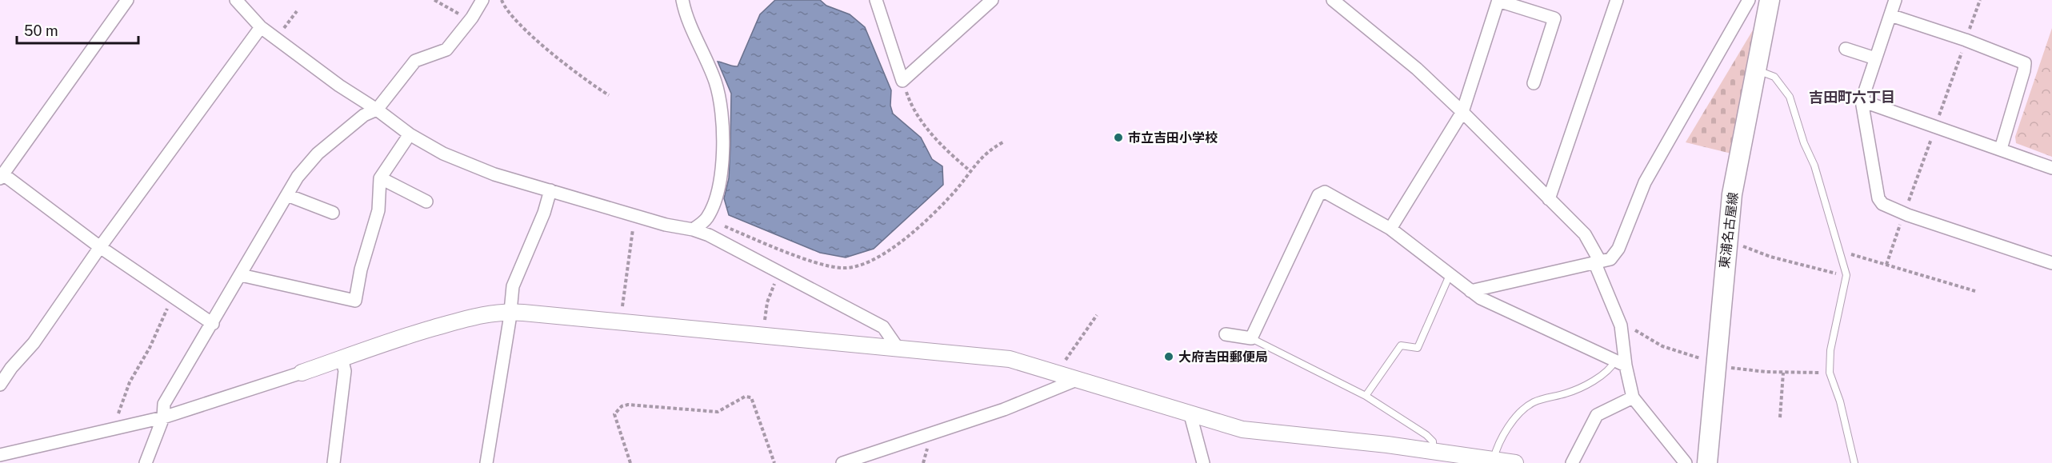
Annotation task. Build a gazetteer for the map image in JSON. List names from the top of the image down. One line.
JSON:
{"streets":{"main road":["東浦名古屋線"]},"districts":["吉田町六丁目"],"places":["市立吉田小学校","大府吉田郵便局"],"scale_bar":"50 m"}
